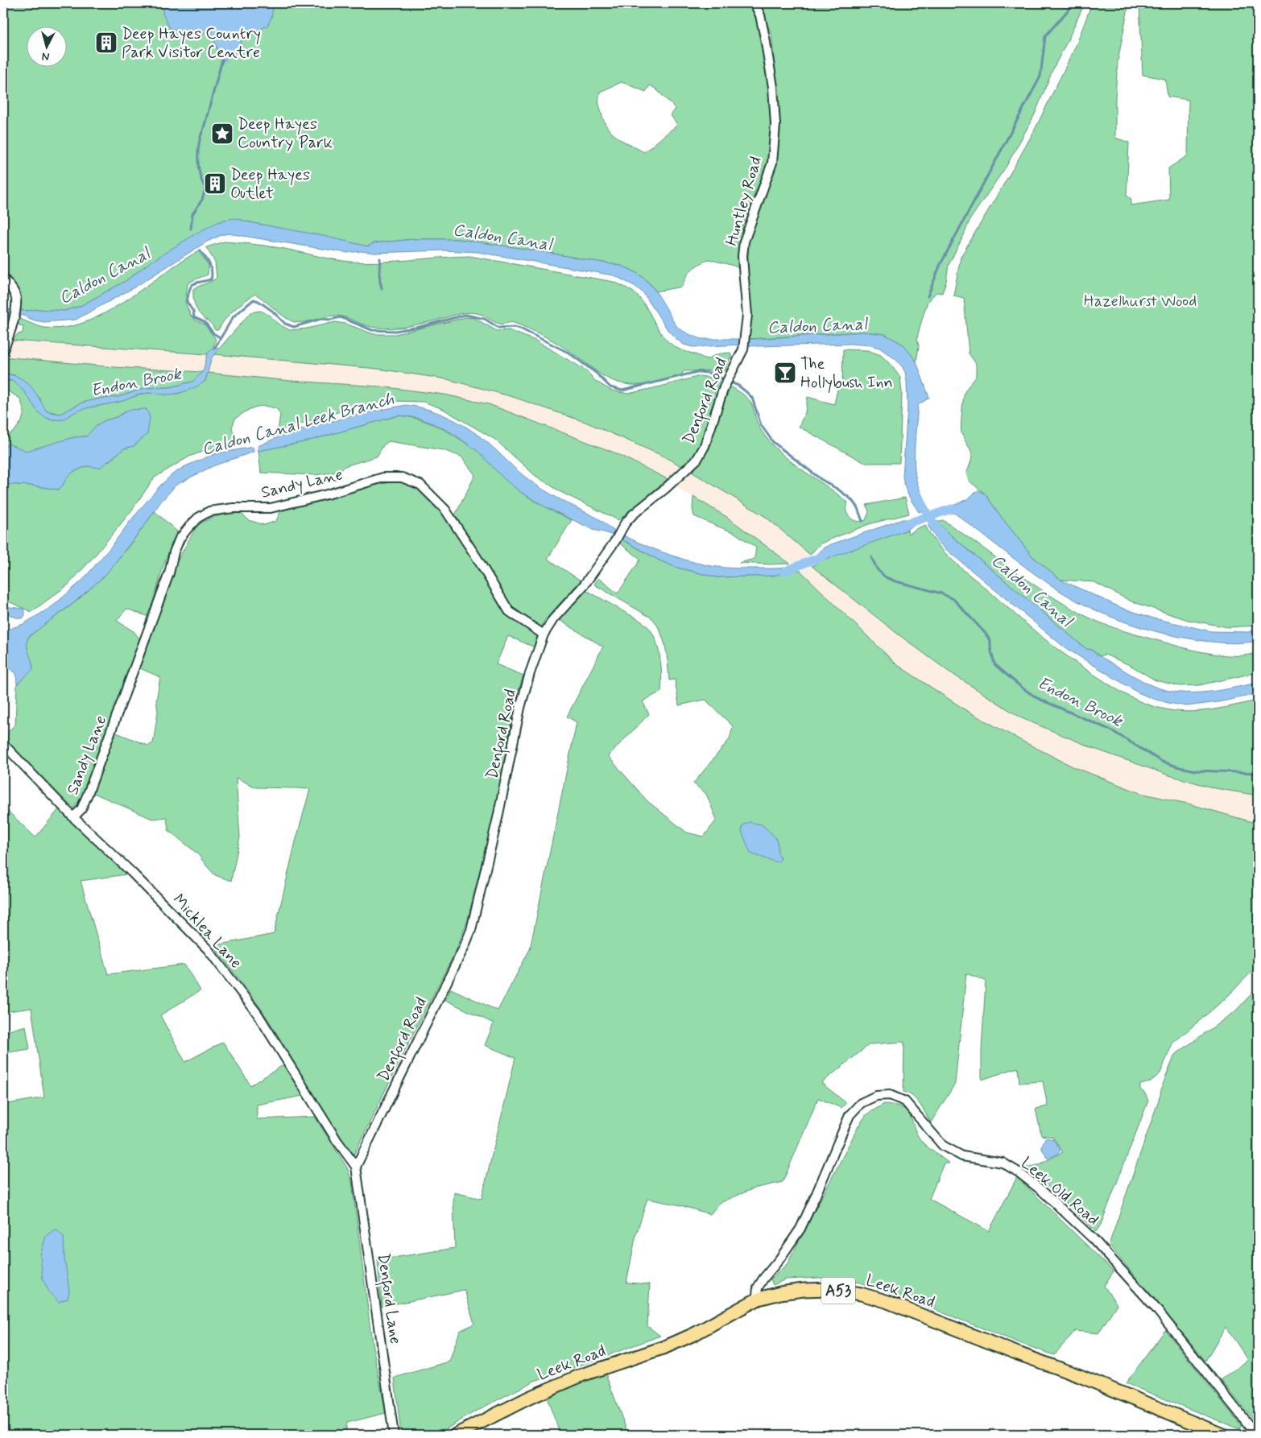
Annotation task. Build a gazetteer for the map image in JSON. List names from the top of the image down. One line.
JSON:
{"streets":{"highway":["A53","Leek Road"],"street":["Huntley Road","Denford Road","Sandy Lane","Micklea Lane","Leek Old Road","Denford Lane"]},"crossings":[["Huntley Road","Denford Road"],["Denford Road","Sandy Lane"],["Denford Road","Micklea Lane"],["Denford Road","Denford Lane"],["Sandy Lane","Micklea Lane"],["Micklea Lane","Denford Lane"],["Leek Old Road","Leek Road"]],"water":["Caldon Canal","Endon Brook","Caldon Canal Leek Branch"],"parks":["Hazelhurst Wood"],"places":{"building":["Deep Hayes Country Park Visitor Centre","Deep Hayes Outlet"],"place":["Deep Hayes Country Park"],"bar":["The Hollybush Inn"]},"north":"bottom"}
